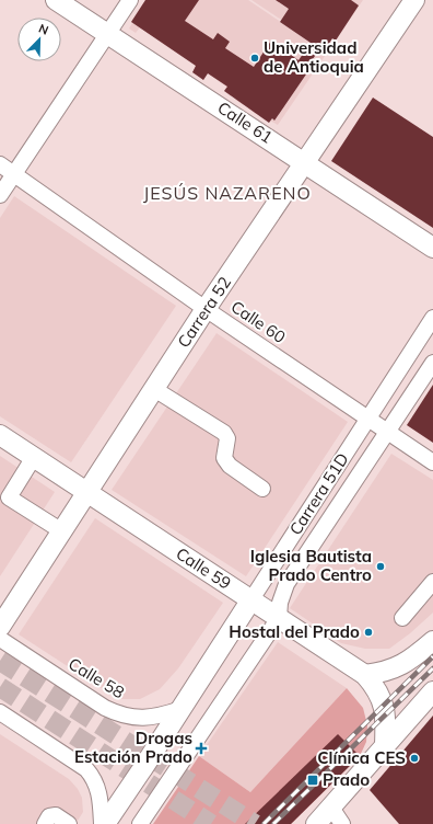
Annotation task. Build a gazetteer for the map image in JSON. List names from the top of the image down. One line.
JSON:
{"streets":{"main road":["Calle 61","Carrera 52","Carrera 51D","Calle 59"],"street":["Calle 60","Calle 58"]},"crossings":[["Calle 61","Carrera 52"],["Carrera 52","Calle 60"],["Carrera 52","Calle 59"],["Calle 60","Carrera 51D"],["Carrera 51D","Calle 59"],["Carrera 51D","Calle 58"]],"districts":["JESÚS NAZARENO"],"places":{"other":["Universidad de Antioquia","Iglesia Bautista Prado Centro","Hostal del Prado","Clínica CES"],"health":["Drogas Estación Prado"],"transit":["Prado"]},"north":"top right"}
